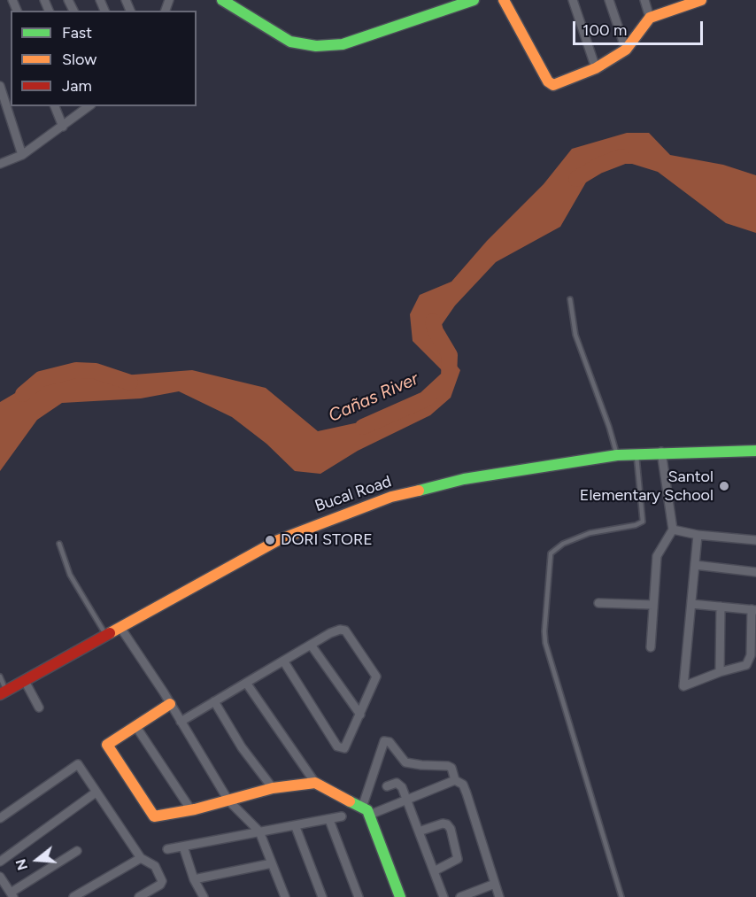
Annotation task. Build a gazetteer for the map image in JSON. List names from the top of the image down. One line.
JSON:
{"streets":{"street":["Bucal Road"]},"water":["Cañas River"],"places":["Santol Elementary School","DORI STORE"],"legend":["Fast","Slow","Jam"],"scale_bar":"100 m","north":"left"}
